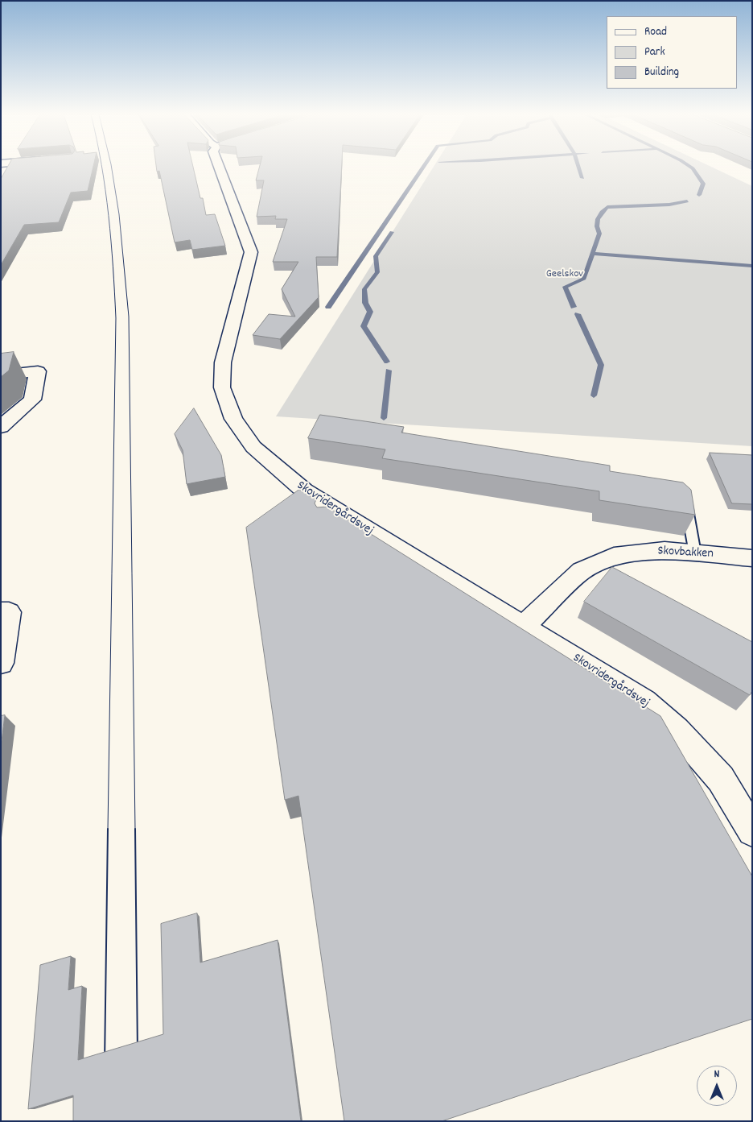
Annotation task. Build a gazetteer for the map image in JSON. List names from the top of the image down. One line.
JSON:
{"streets":{"street":["Skovridergårdsvej","Skovbakken"]},"crossings":[["Skovridergårdsvej","Skovbakken"]],"parks":["Geelskov"],"legend":["Road","Park","Building"],"north":"top"}
